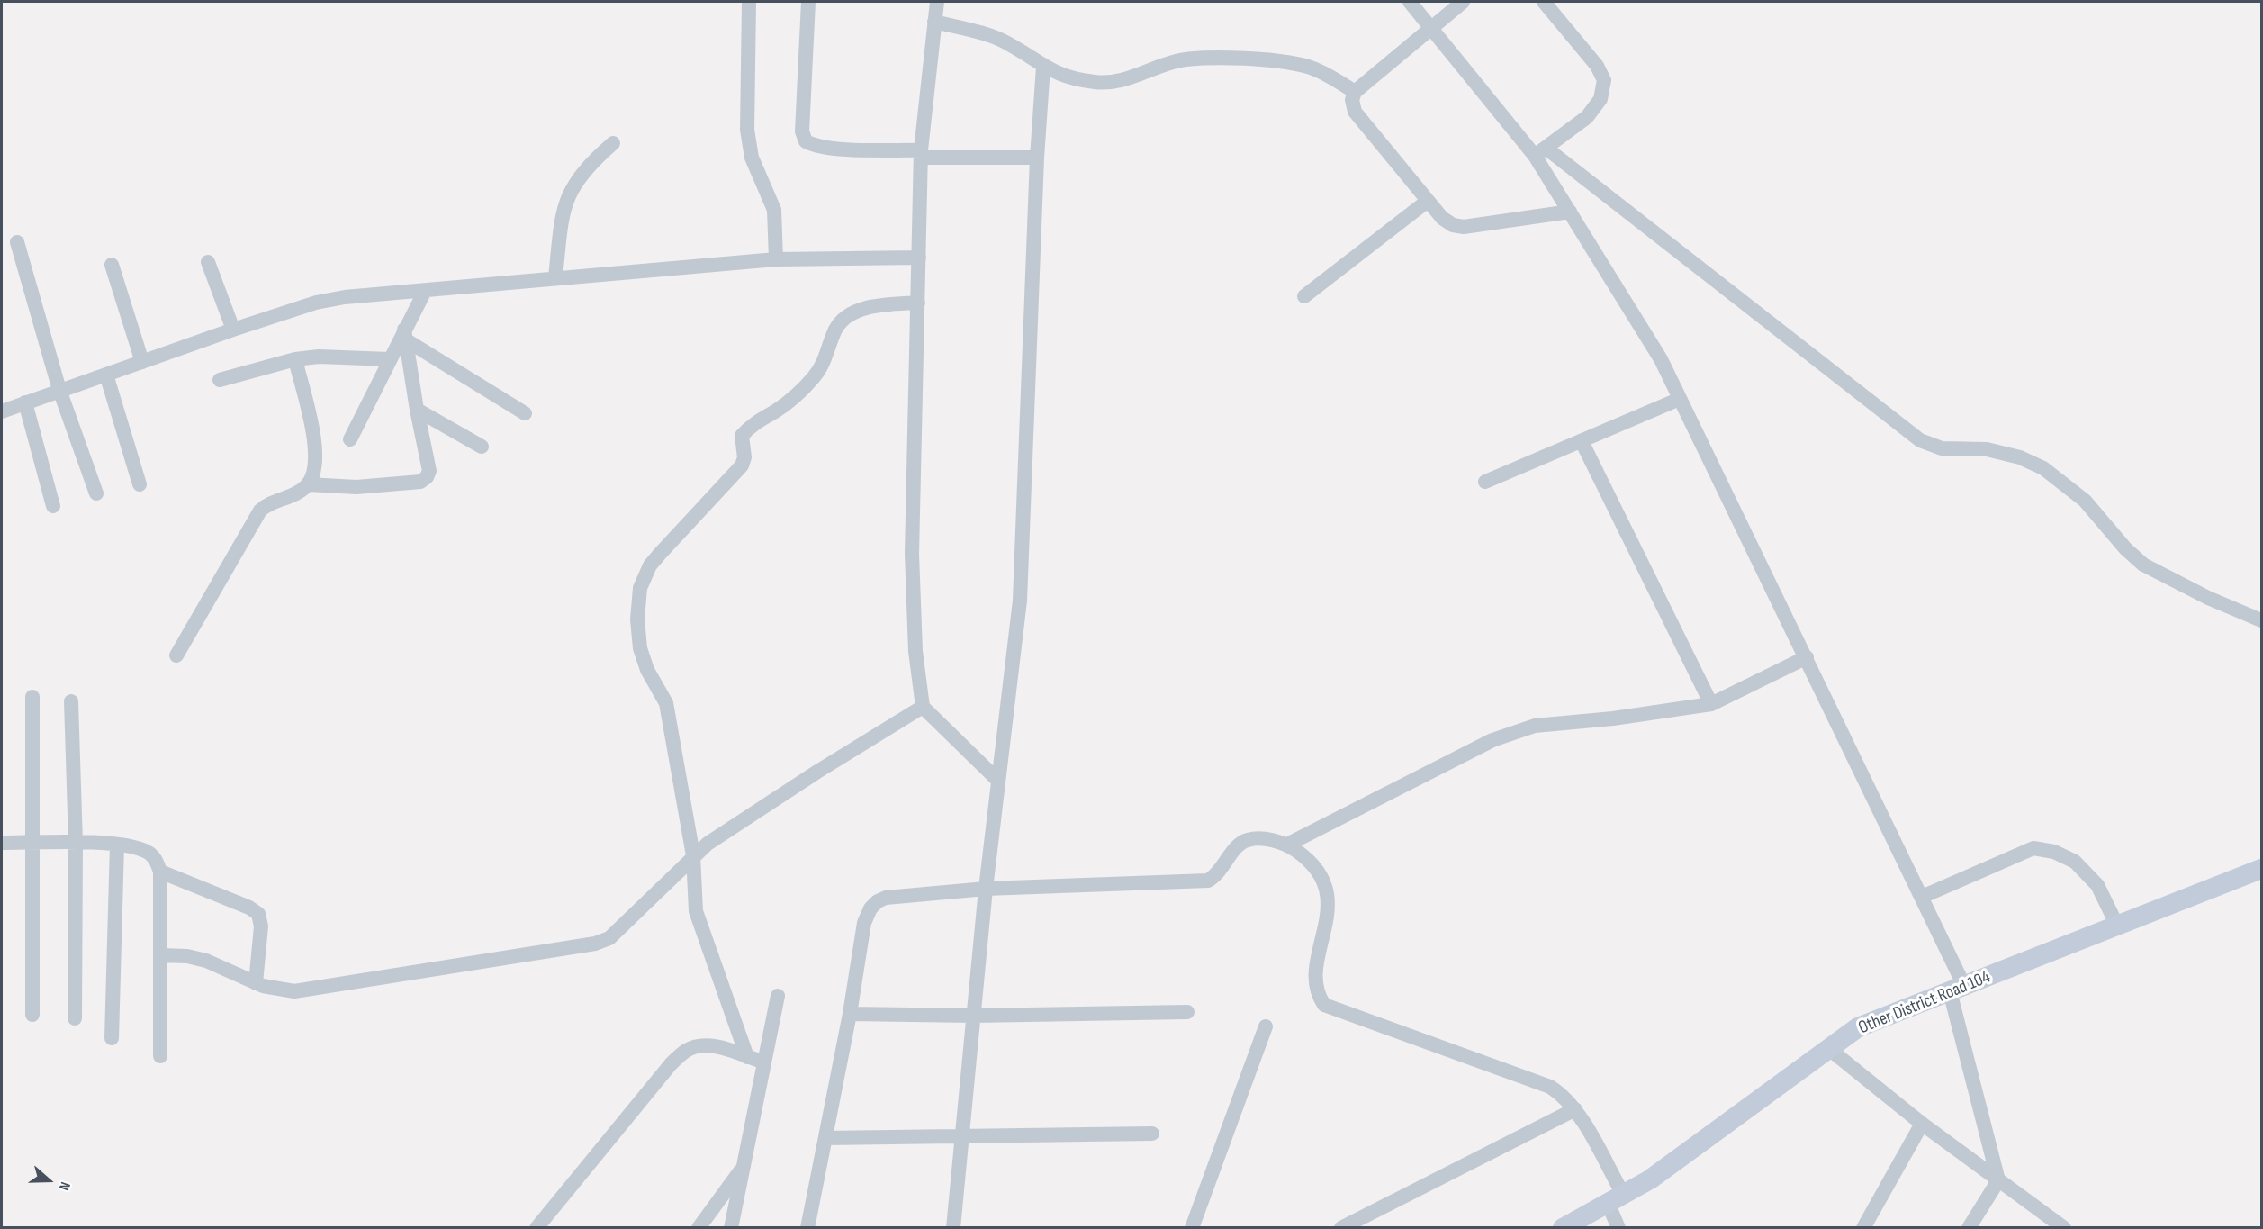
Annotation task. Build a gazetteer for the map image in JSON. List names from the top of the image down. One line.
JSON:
{"streets":{"street":["Other District Road 104"]},"north":"right"}
